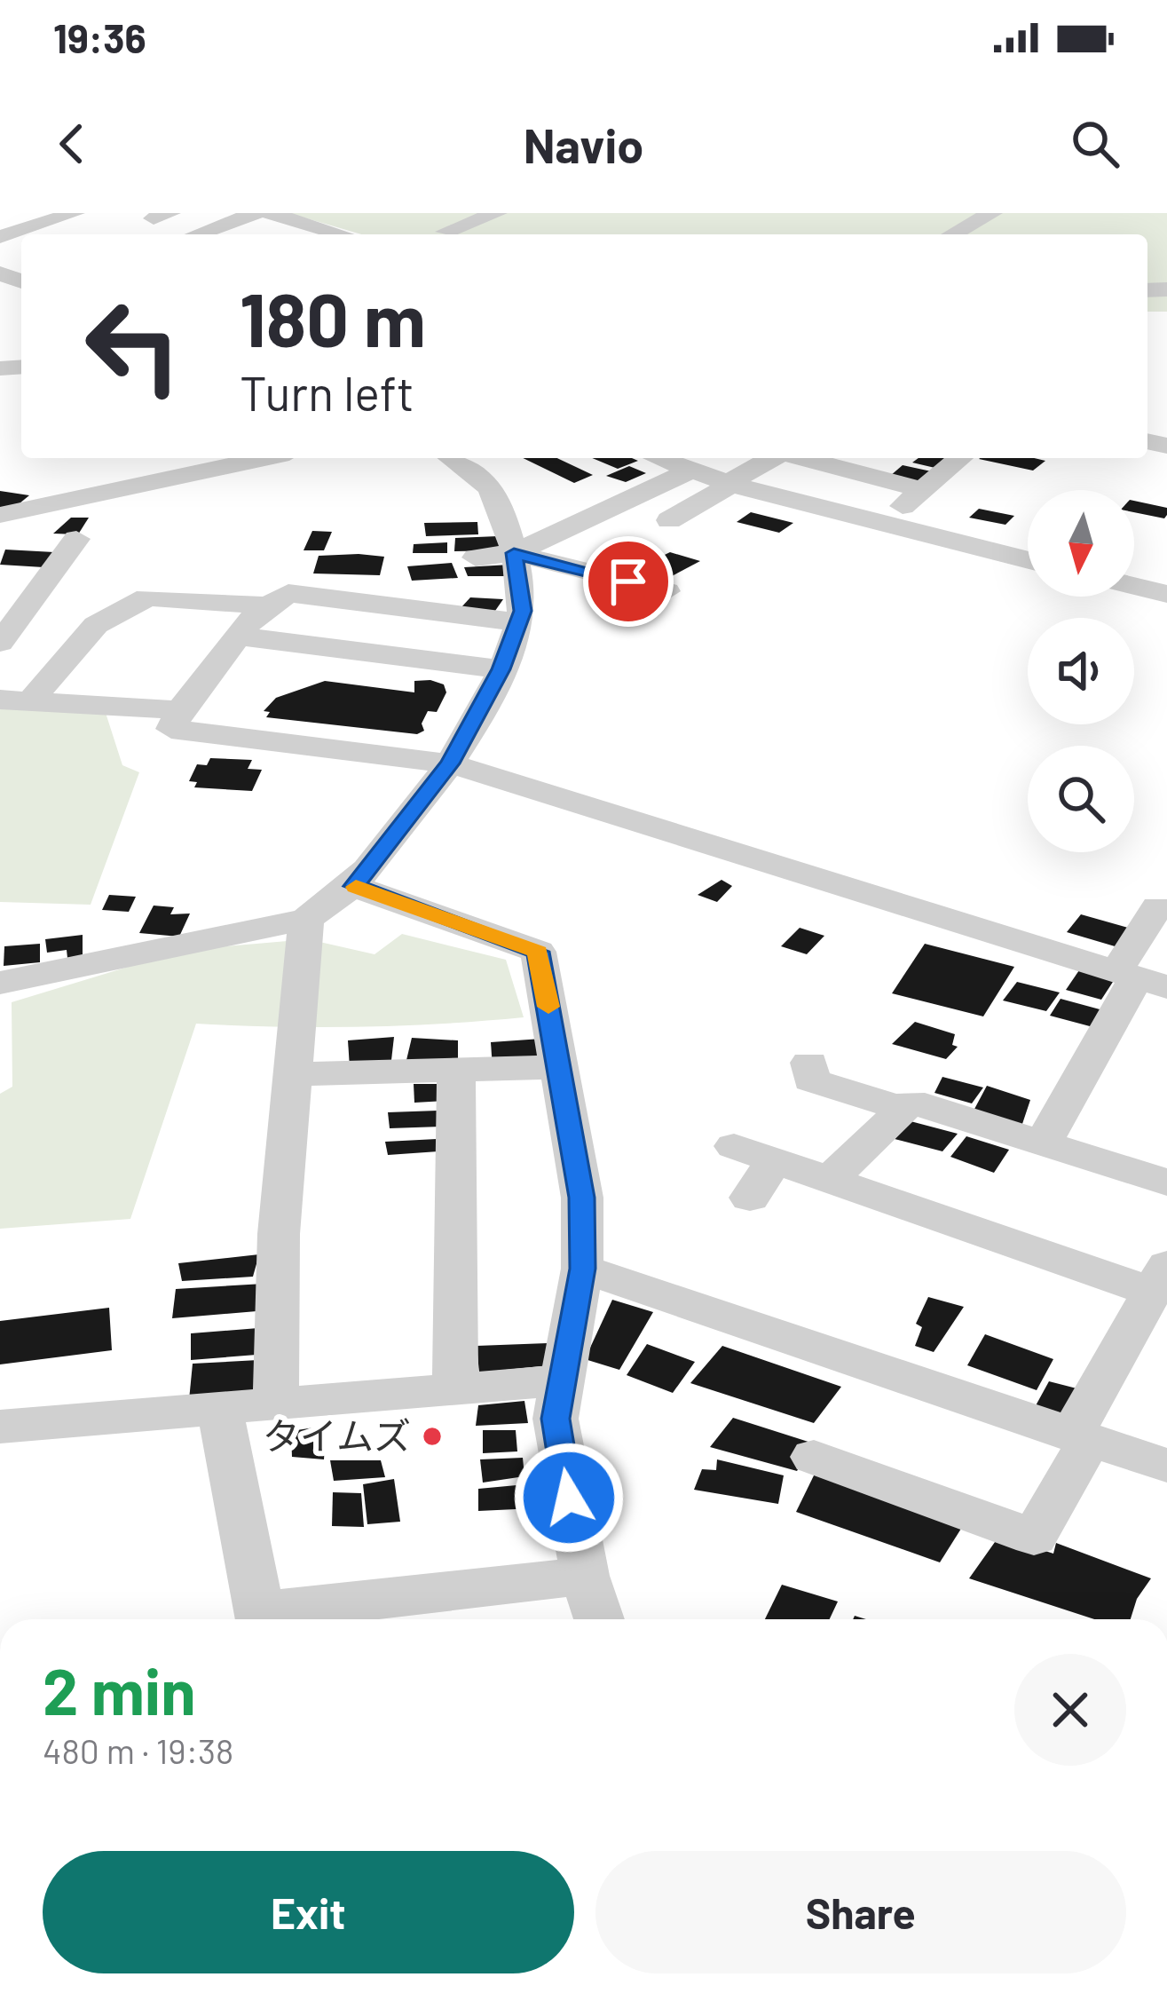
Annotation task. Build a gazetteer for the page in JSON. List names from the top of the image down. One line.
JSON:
{"places":["タイムズ"],"north":"bottom","page":{"status":"19:36","header":"Navio","turn":["180 m","Turn left"],"heading":["2 min","480 m · 19:38"],"buttons":["Exit","Share"]}}
